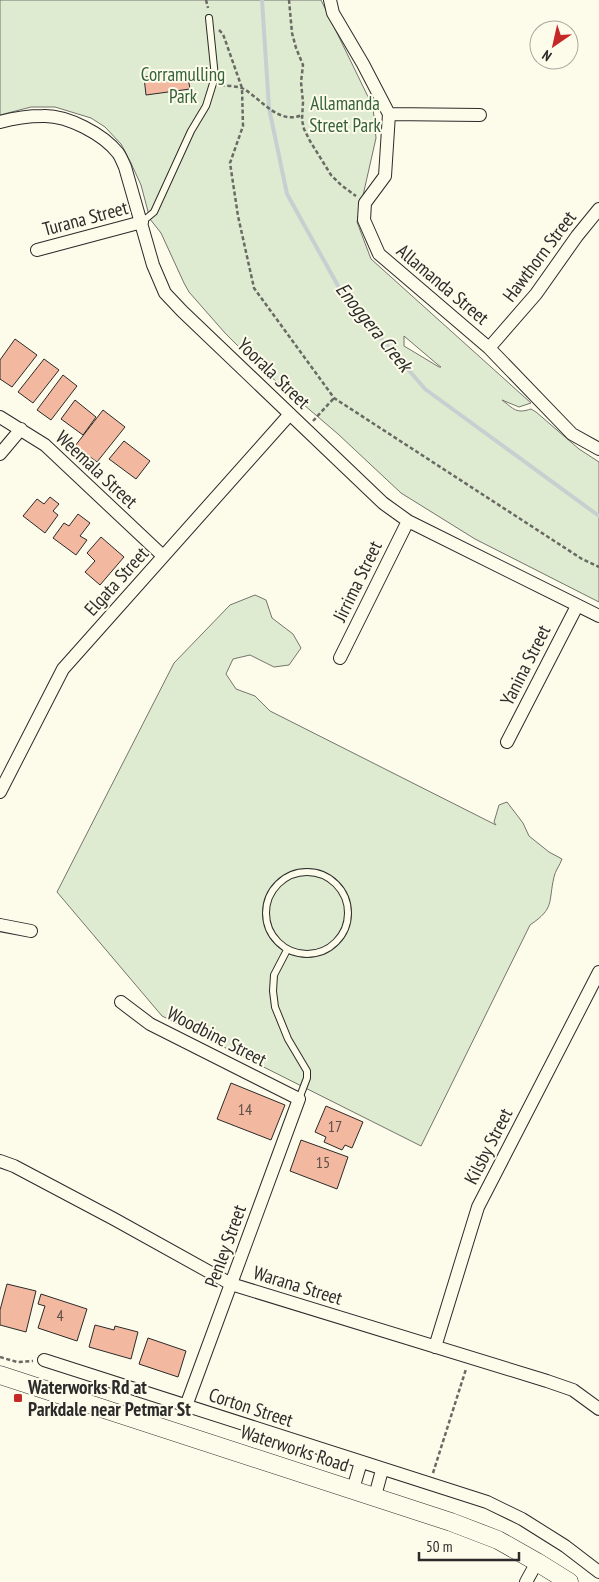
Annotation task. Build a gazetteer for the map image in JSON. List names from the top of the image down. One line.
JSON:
{"streets":{"main road":["Waterworks Road"],"street":["Turana Street","Hawthorn Street","Allamanda Street","Yoorala Street","Weemala Street","Elgata Street","Jirrima Street","Yanina Street","Woodbine Street","Kilsby Street","Penley Street","Warana Street","Corton Street"]},"crossings":[["Turana Street","Yoorala Street"],["Hawthorn Street","Allamanda Street"],["Yoorala Street","Elgata Street"],["Yoorala Street","Jirrima Street"],["Yoorala Street","Yanina Street"],["Weemala Street","Elgata Street"],["Woodbine Street","Penley Street"],["Kilsby Street","Warana Street"],["Penley Street","Warana Street"],["Penley Street","Corton Street"]],"water":["Enoggera Creek"],"parks":["Corramulling Park","Allamanda Street Park"],"places":{"transit":["Waterworks Rd at Parkdale near Petmar St"]},"house_numbers":["14","17","15","4"],"scale_bar":"50 m","north":"bottom left"}
